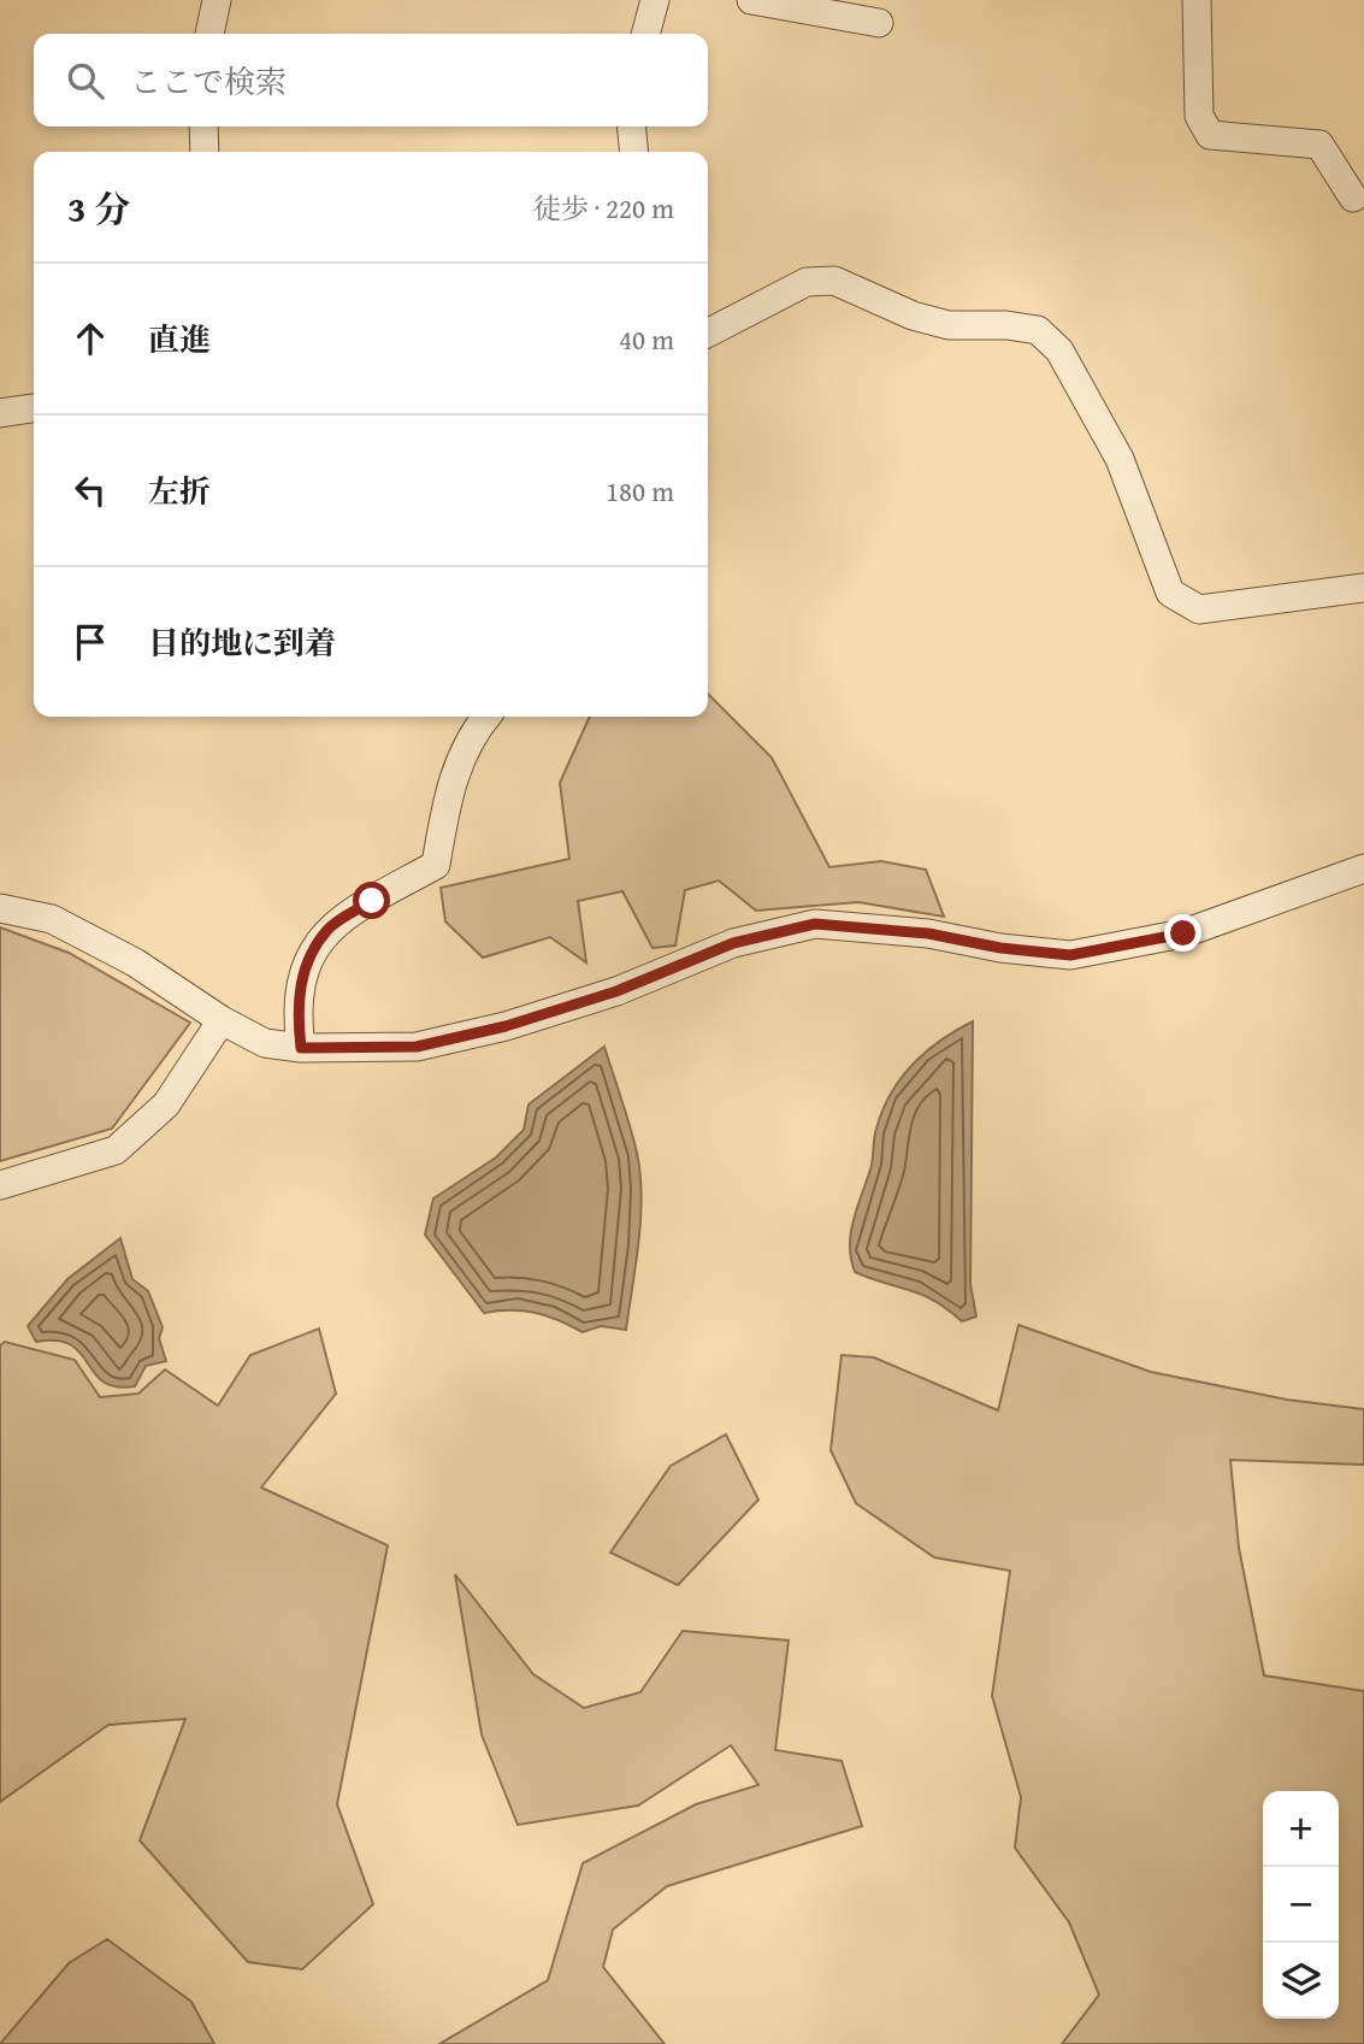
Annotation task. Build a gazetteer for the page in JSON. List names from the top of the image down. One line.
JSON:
{"page":{"search":"ここで検索","heading":["3 分","徒歩 · 220 m"],"list":[["直進","40 m"],["左折","180 m"],"目的地に到着"],"map_buttons":["+","−"]}}
